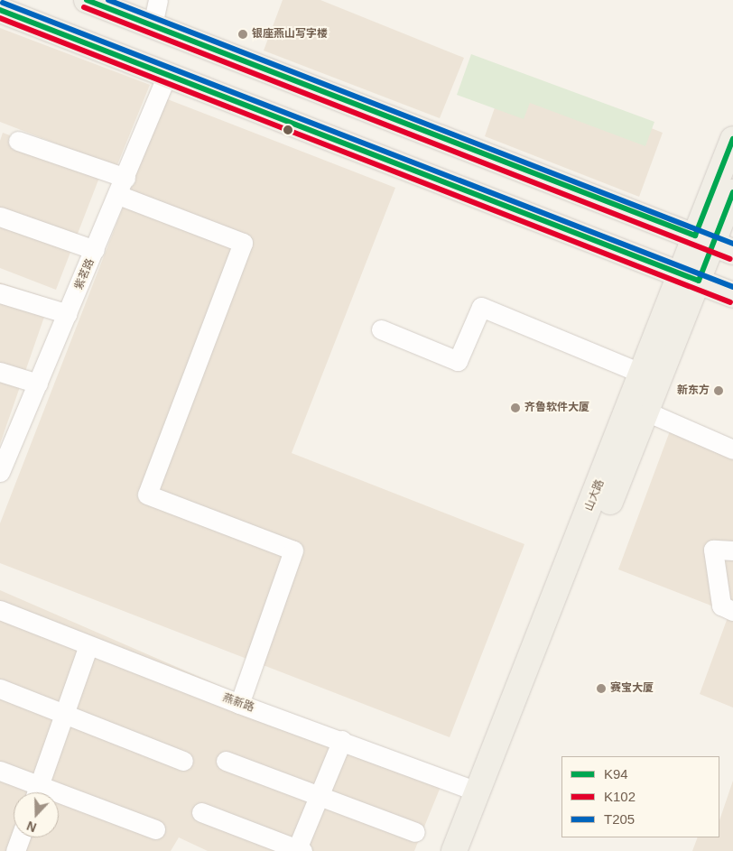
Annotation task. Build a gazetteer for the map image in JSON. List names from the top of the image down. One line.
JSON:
{"streets":{"main road":["山大路"],"street":["紫茗路","燕新路"]},"crossings":[["山大路","燕新路"]],"places":["银座燕山写字楼","新东方","齐鲁软件大厦","赛宝大厦"],"lines":["transit line K94","transit line T205","transit line K102"],"legend":["K94","K102","T205"],"north":"bottom"}
